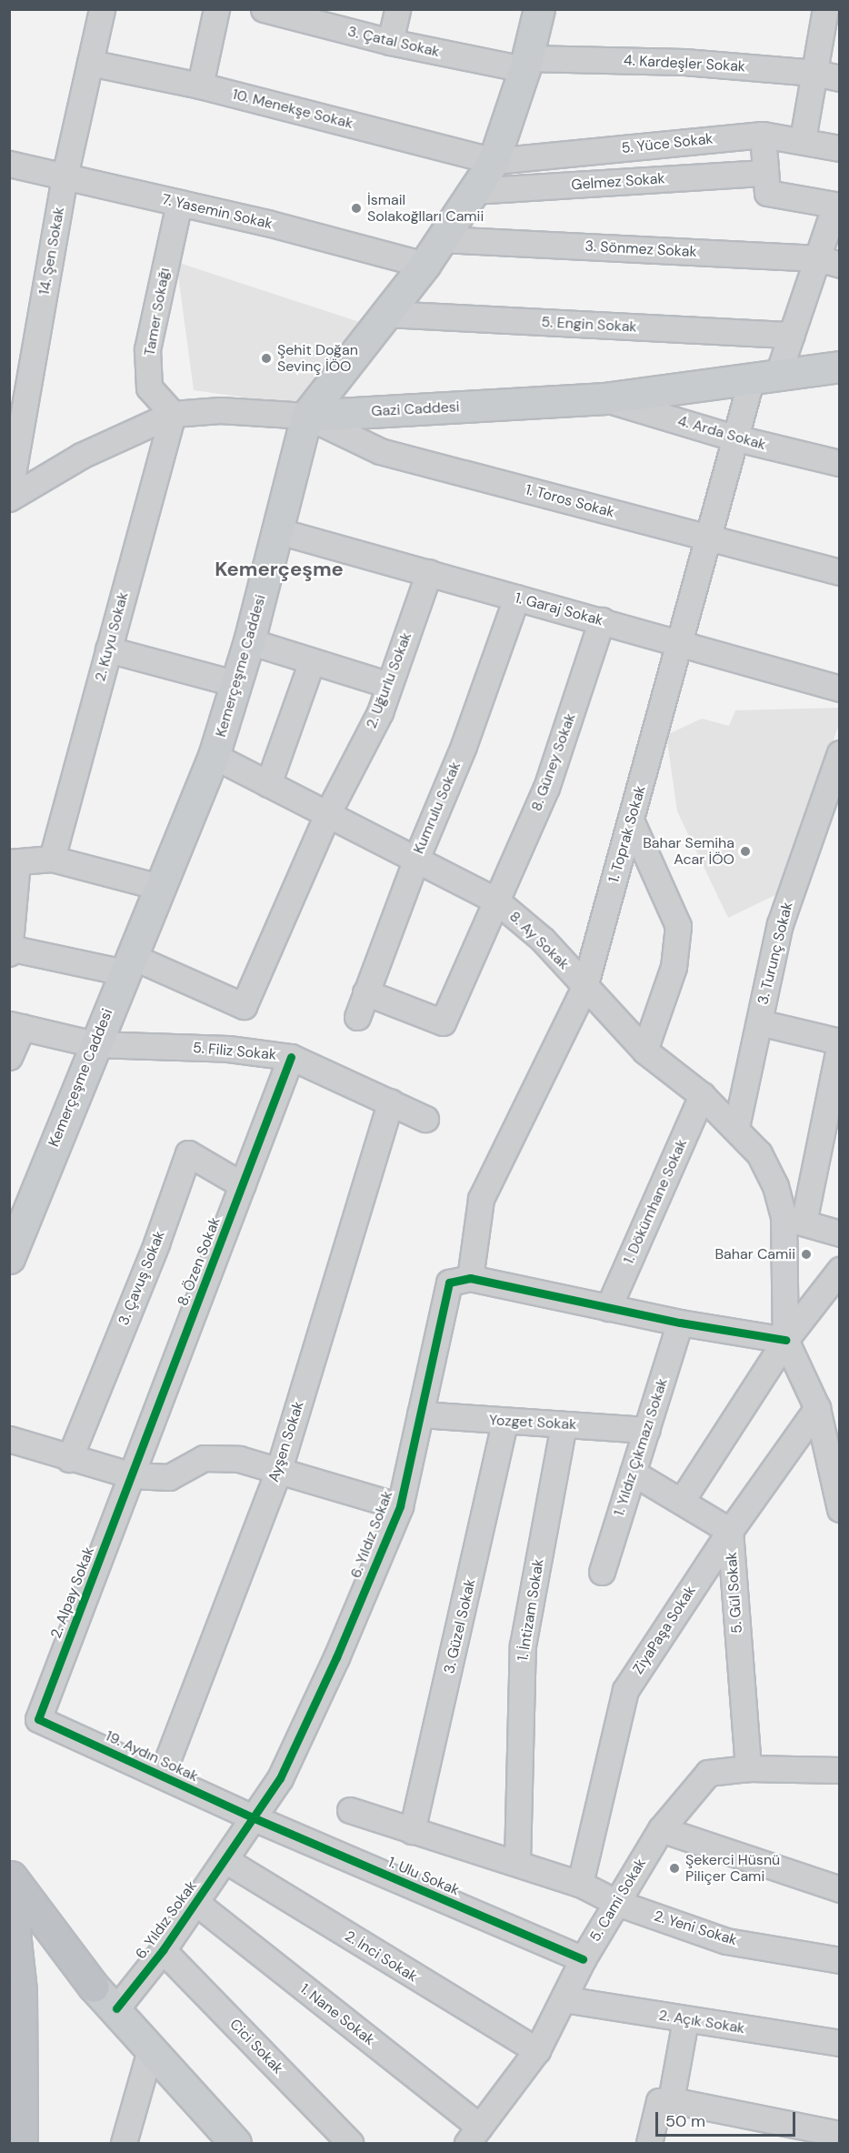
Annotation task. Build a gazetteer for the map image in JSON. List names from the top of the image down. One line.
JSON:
{"streets":{"main road":["Gazi Caddesi","Kemerçeşme Caddesi"],"street":["3. Çatal Sokak","4. Kardeşler Sokak","10. Menekşe Sokak","5. Yüce Sokak","Gelmez Sokak","7. Yasemin Sokak","3. Sönmez Sokak","14. Şen Sokak","Tamer Sokağı","5. Engin Sokak","4. Arda Sokak","1. Toros Sokak","1. Garaj Sokak","2. Kuyu Sokak","2. Uğurlu Sokak","8. Güney Sokak","Kumrulu Sokak","1. Toprak Sokak","8. Ay Sokak","3. Turunç Sokak","5. Filiz Sokak","1. Dökümhane Sokak","8. Özen Sokak","3. Çavuş Sokak","Yozget Sokak","Ayşen Sokak","1. Yıldız Çıkmazı Sokak","6. Yıldız Sokak","2. Alpay Sokak","5. Gül Sokak","1. İntizam Sokak","3. Güzel Sokak","ZiyaPaşa Sokak","19. Aydın Sokak","1. Ulu Sokak","5. Cami Sokak","2. Yeni Sokak","2. İnci Sokak","1. Nane Sokak","2. Açık Sokak","Cici Sokak"]},"crossings":[["3. Çatal Sokak","4. Kardeşler Sokak"],["3. Çatal Sokak","Kemerçeşme Caddesi"],["4. Kardeşler Sokak","Kemerçeşme Caddesi"],["10. Menekşe Sokak","5. Yüce Sokak"],["10. Menekşe Sokak","14. Şen Sokak"],["10. Menekşe Sokak","Kemerçeşme Caddesi"],["5. Yüce Sokak","Kemerçeşme Caddesi"],["Gelmez Sokak","Kemerçeşme Caddesi"],["7. Yasemin Sokak","14. Şen Sokak"],["7. Yasemin Sokak","Tamer Sokağı"],["7. Yasemin Sokak","Kemerçeşme Caddesi"],["3. Sönmez Sokak","Kemerçeşme Caddesi"],["3. Sönmez Sokak","1. Toprak Sokak"],["14. Şen Sokak","Gazi Caddesi"],["Tamer Sokağı","Gazi Caddesi"],["Tamer Sokağı","2. Kuyu Sokak"],["5. Engin Sokak","Kemerçeşme Caddesi"],["5. Engin Sokak","1. Toprak Sokak"],["Gazi Caddesi","4. Arda Sokak"],["Gazi Caddesi","1. Toros Sokak"],["Gazi Caddesi","2. Kuyu Sokak"],["Gazi Caddesi","Kemerçeşme Caddesi"],["Gazi Caddesi","1. Toprak Sokak"],["4. Arda Sokak","1. Toprak Sokak"],["1. Toros Sokak","Kemerçeşme Caddesi"],["1. Toros Sokak","1. Toprak Sokak"],["1. Garaj Sokak","Kemerçeşme Caddesi"],["1. Garaj Sokak","2. Uğurlu Sokak"],["1. Garaj Sokak","8. Güney Sokak"],["1. Garaj Sokak","Kumrulu Sokak"],["1. Garaj Sokak","1. Toprak Sokak"],["Kemerçeşme Caddesi","2. Uğurlu Sokak"],["Kemerçeşme Caddesi","8. Ay Sokak"],["Kemerçeşme Caddesi","5. Filiz Sokak"],["2. Uğurlu Sokak","8. Ay Sokak"],["8. Güney Sokak","Kumrulu Sokak"],["8. Güney Sokak","8. Ay Sokak"],["Kumrulu Sokak","8. Ay Sokak"],["1. Toprak Sokak","8. Ay Sokak"],["1. Toprak Sokak","6. Yıldız Sokak"],["8. Ay Sokak","3. Turunç Sokak"],["8. Ay Sokak","1. Dökümhane Sokak"],["5. Filiz Sokak","8. Özen Sokak"],["5. Filiz Sokak","Ayşen Sokak"],["8. Özen Sokak","3. Çavuş Sokak"],["8. Özen Sokak","2. Alpay Sokak"],["Yozget Sokak","1. Yıldız Çıkmazı Sokak"],["Yozget Sokak","6. Yıldız Sokak"],["Yozget Sokak","1. İntizam Sokak"],["Yozget Sokak","3. Güzel Sokak"],["Ayşen Sokak","19. Aydın Sokak"],["1. Yıldız Çıkmazı Sokak","5. Gül Sokak"],["6. Yıldız Sokak","19. Aydın Sokak"],["6. Yıldız Sokak","1. Ulu Sokak"],["6. Yıldız Sokak","2. İnci Sokak"],["6. Yıldız Sokak","1. Nane Sokak"],["6. Yıldız Sokak","Cici Sokak"],["2. Alpay Sokak","19. Aydın Sokak"],["5. Gül Sokak","ZiyaPaşa Sokak"],["5. Gül Sokak","5. Cami Sokak"],["19. Aydın Sokak","1. Ulu Sokak"],["1. Ulu Sokak","5. Cami Sokak"],["5. Cami Sokak","2. Yeni Sokak"],["5. Cami Sokak","2. İnci Sokak"],["5. Cami Sokak","1. Nane Sokak"],["5. Cami Sokak","2. Açık Sokak"]],"districts":["Kemerçeşme"],"places":["İsmail Solakoğlları Camii","Şehit Doğan Sevinç İÖO","Bahar Semiha Acar İÖO","Bahar Camii","Şekerci Hüsnü Piliçer Cami"],"scale_bar":"50 m"}
